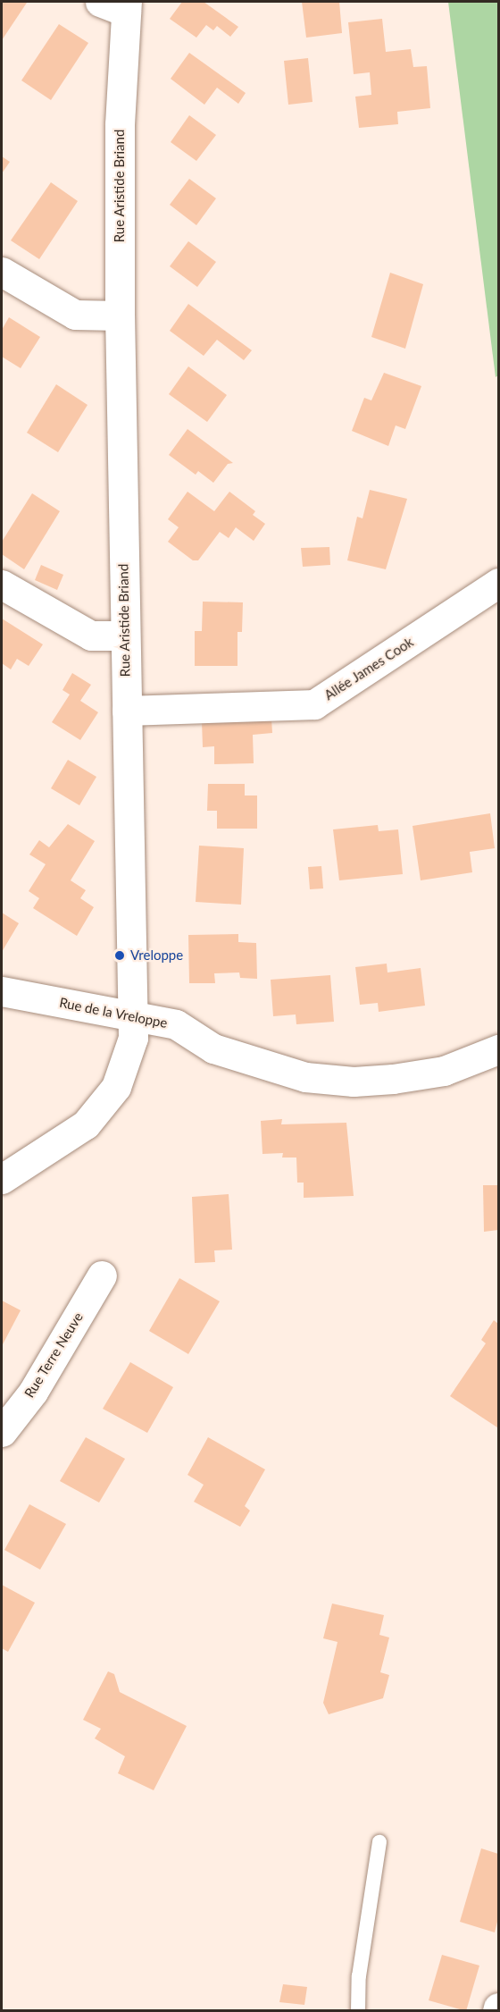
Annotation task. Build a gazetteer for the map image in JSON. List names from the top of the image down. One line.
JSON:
{"streets":{"street":["Rue Aristide Briand","Allée James Cook","Rue de la Vreloppe","Rue Terre Neuve"]},"crossings":[["Rue Aristide Briand","Allée James Cook"],["Rue Aristide Briand","Rue de la Vreloppe"]],"places":["Vreloppe"]}
